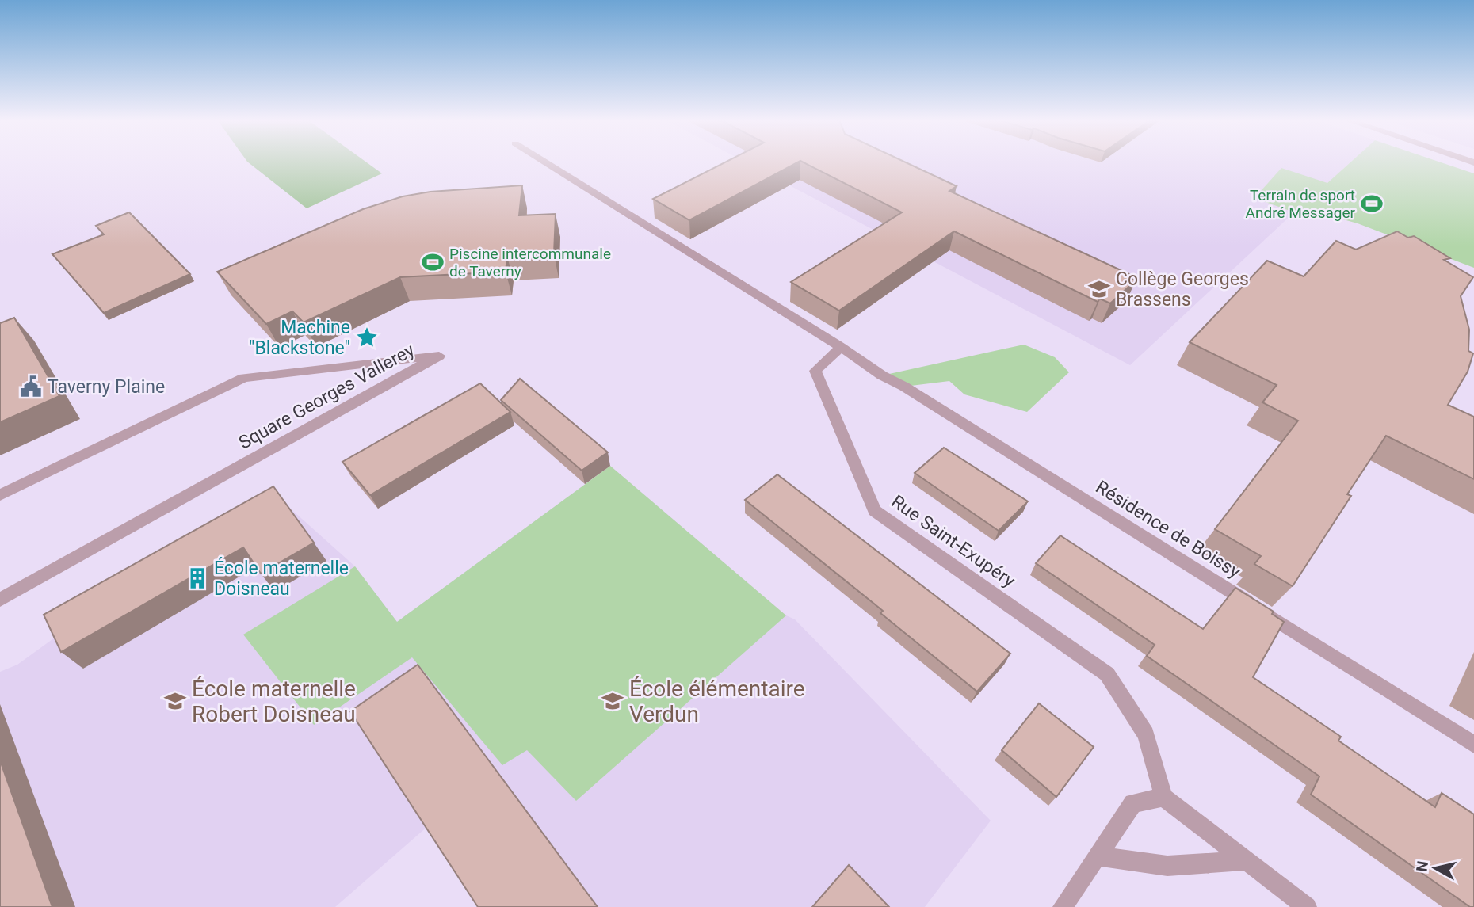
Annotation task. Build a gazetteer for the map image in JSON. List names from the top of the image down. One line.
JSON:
{"streets":{"street":["Square Georges Vallerey","Résidence de Boissy","Rue Saint-Exupéry"]},"crossings":[["Résidence de Boissy","Rue Saint-Exupéry"]],"places":{"sports":["Terrain de sport André Messager","Piscine intercommunale de Taverny"],"school or university":["Collège Georges Brassens","École maternelle Robert Doisneau","École élémentaire Verdun"],"place":["Machine \"Blackstone\""],"public building":["Taverny Plaine"],"building":["École maternelle Doisneau"]},"north":"left"}
